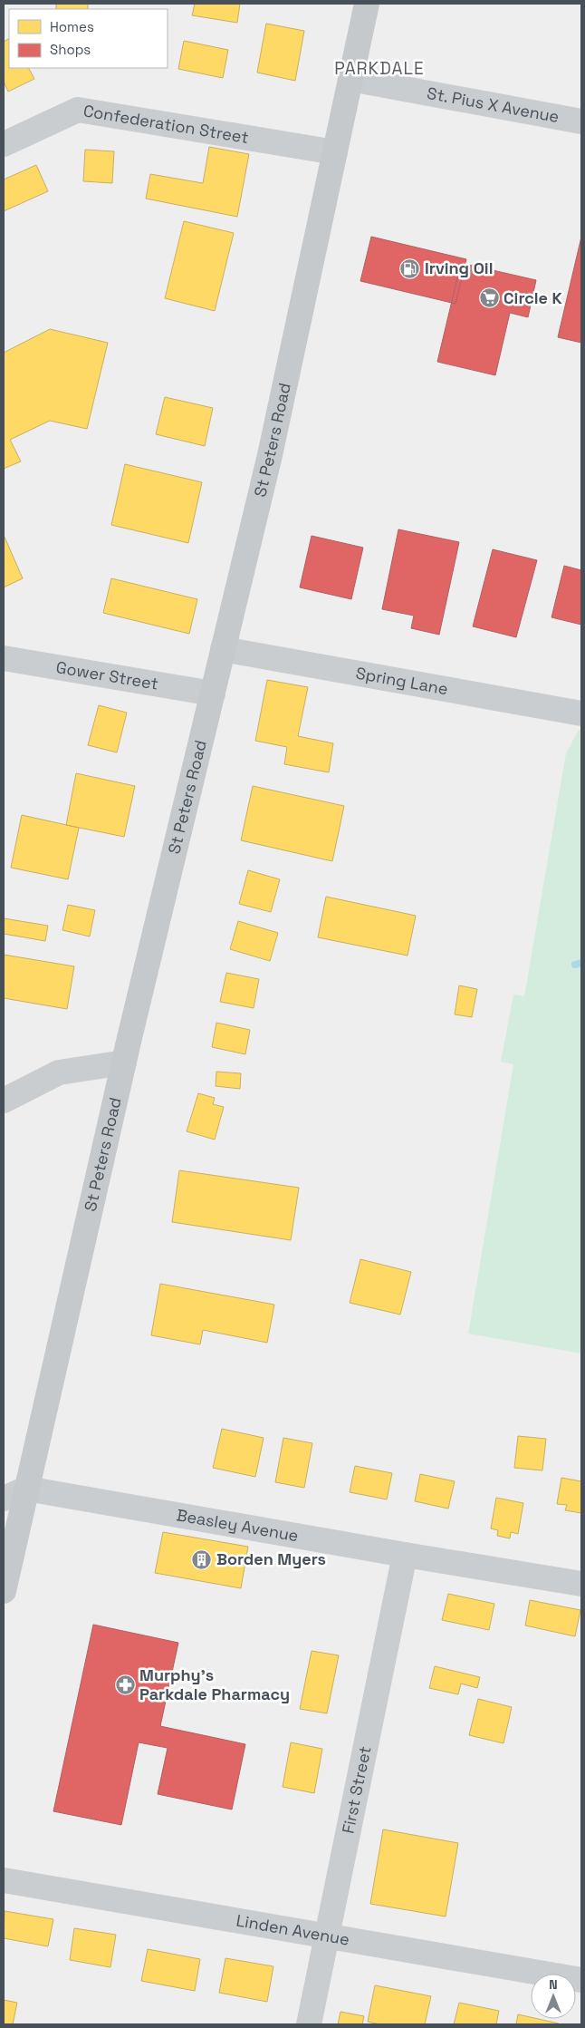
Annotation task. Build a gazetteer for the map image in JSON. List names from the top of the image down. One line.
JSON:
{"streets":{"main road":["St Peters Road"],"street":["St. Pius X Avenue","Confederation Street","Gower Street","Spring Lane","Beasley Avenue","First Street","Linden Avenue"]},"crossings":[["St. Pius X Avenue","St Peters Road"],["Confederation Street","St Peters Road"],["St Peters Road","Gower Street"],["St Peters Road","Spring Lane"],["St Peters Road","Beasley Avenue"],["Beasley Avenue","First Street"],["First Street","Linden Avenue"]],"districts":["PARKDALE"],"places":{"fuel station":["Irving Oil"],"supermarket":["Circle K"],"building":["Borden Myers"],"pharmacy":["Murphy's Parkdale Pharmacy"]},"legend":["Homes","Shops"],"north":"top"}
